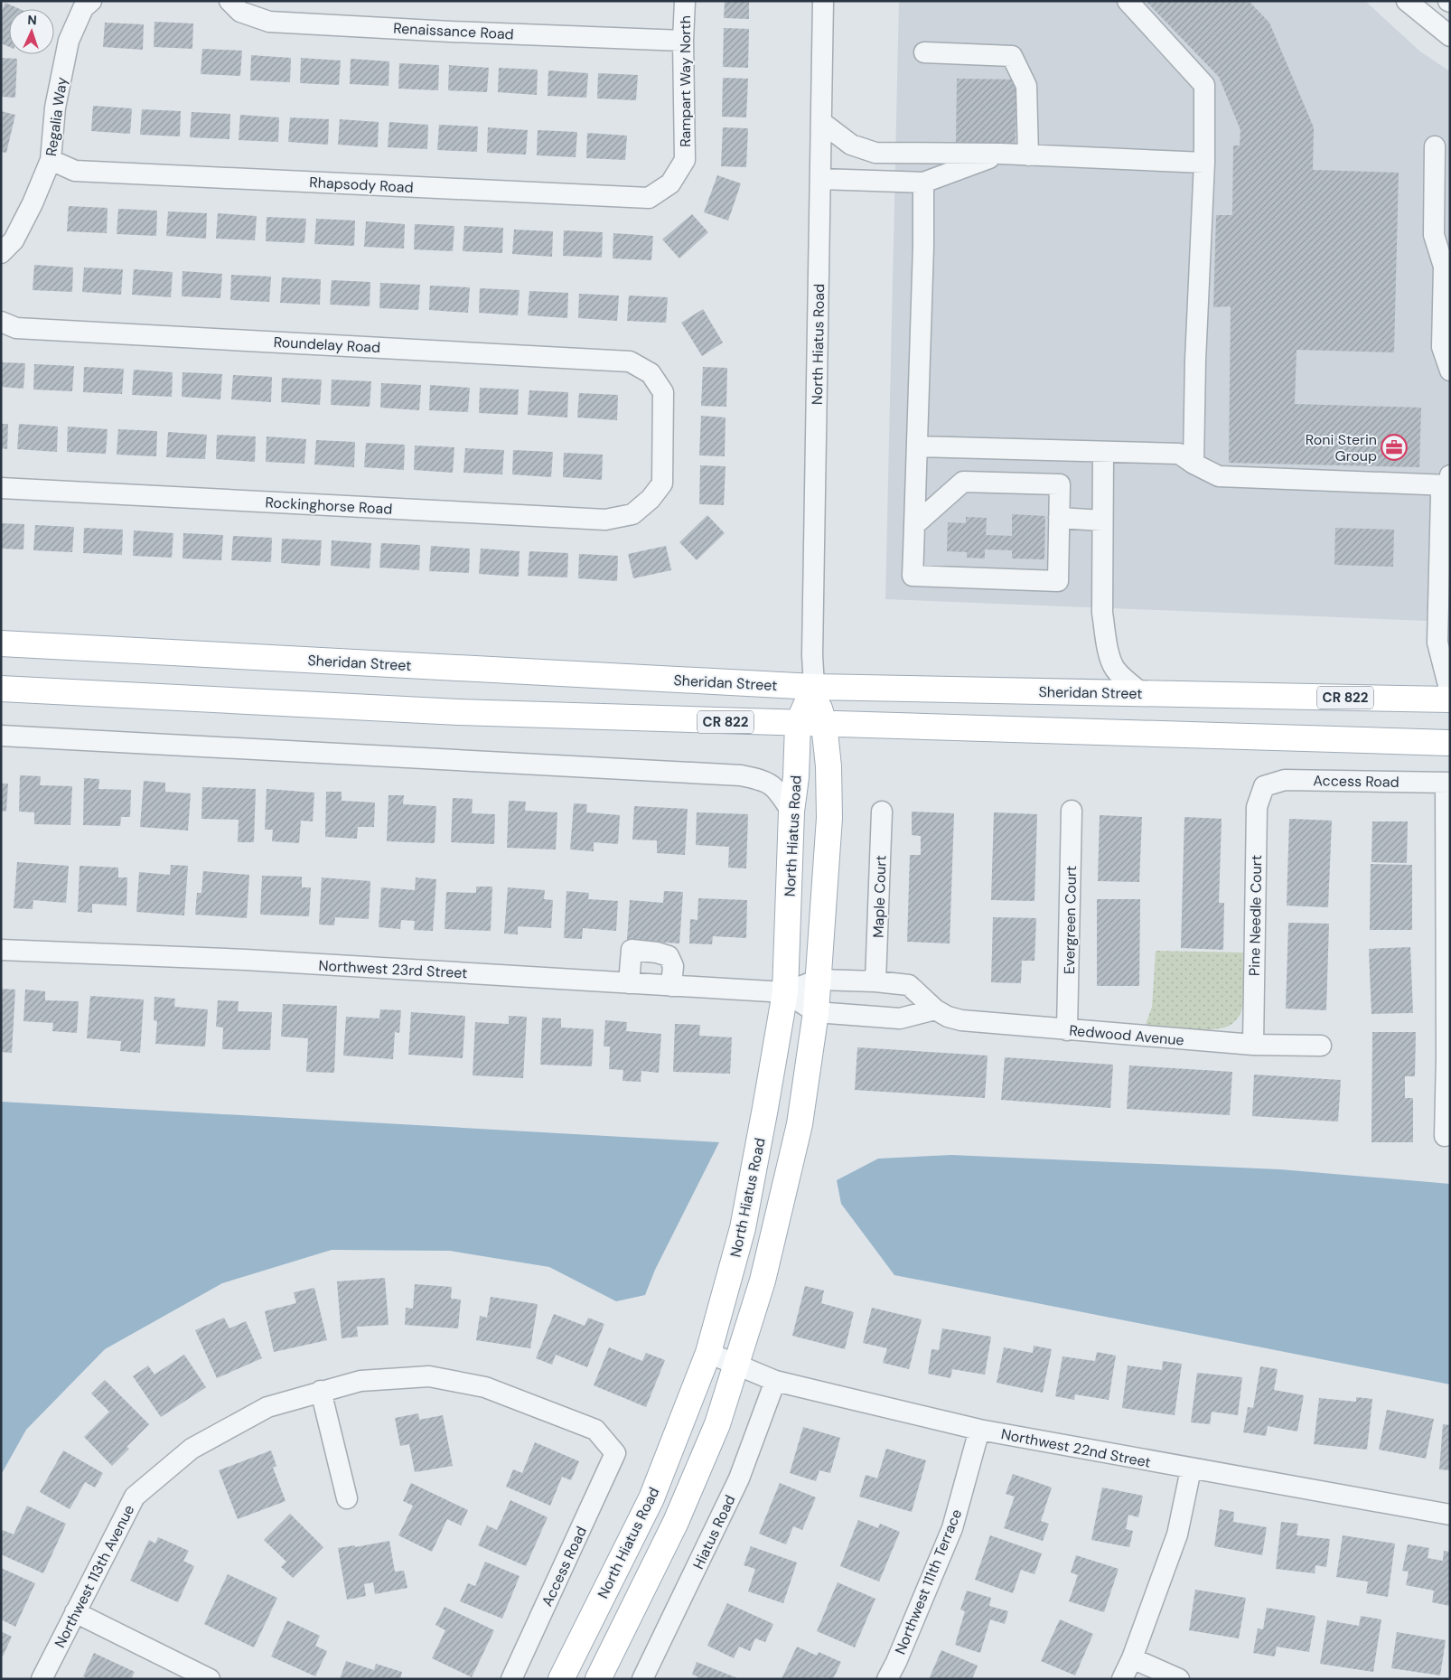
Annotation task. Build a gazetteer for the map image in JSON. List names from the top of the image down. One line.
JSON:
{"streets":{"main road":["North Hiatus Road","Sheridan Street","CR 822"],"street":["Renaissance Road","Rampart Way North","Regalia Way","Rhapsody Road","Roundelay Road","Rockinghorse Road","Access Road","Maple Court","Pine Needle Court","Evergreen Court","Northwest 23rd Street","Redwood Avenue","Northwest 22nd Street","Hiatus Road","Northwest 113th Avenue","Northwest 111th Terrace"]},"crossings":[["Renaissance Road","Rampart Way North"],["Rampart Way North","Rhapsody Road"],["Regalia Way","Rhapsody Road"],["Roundelay Road","Rockinghorse Road"],["North Hiatus Road","Sheridan Street"],["North Hiatus Road","CR 822"],["North Hiatus Road","Northwest 23rd Street"],["North Hiatus Road","Redwood Avenue"],["North Hiatus Road","Northwest 22nd Street"],["Access Road","Pine Needle Court"],["Access Road","Northwest 113th Avenue"],["Maple Court","Redwood Avenue"],["Pine Needle Court","Redwood Avenue"],["Evergreen Court","Redwood Avenue"],["Northwest 23rd Street","Redwood Avenue"],["Northwest 22nd Street","Hiatus Road"],["Northwest 22nd Street","Northwest 111th Terrace"]],"places":{"office":["Roni Sterin Group"]},"north":"top"}
